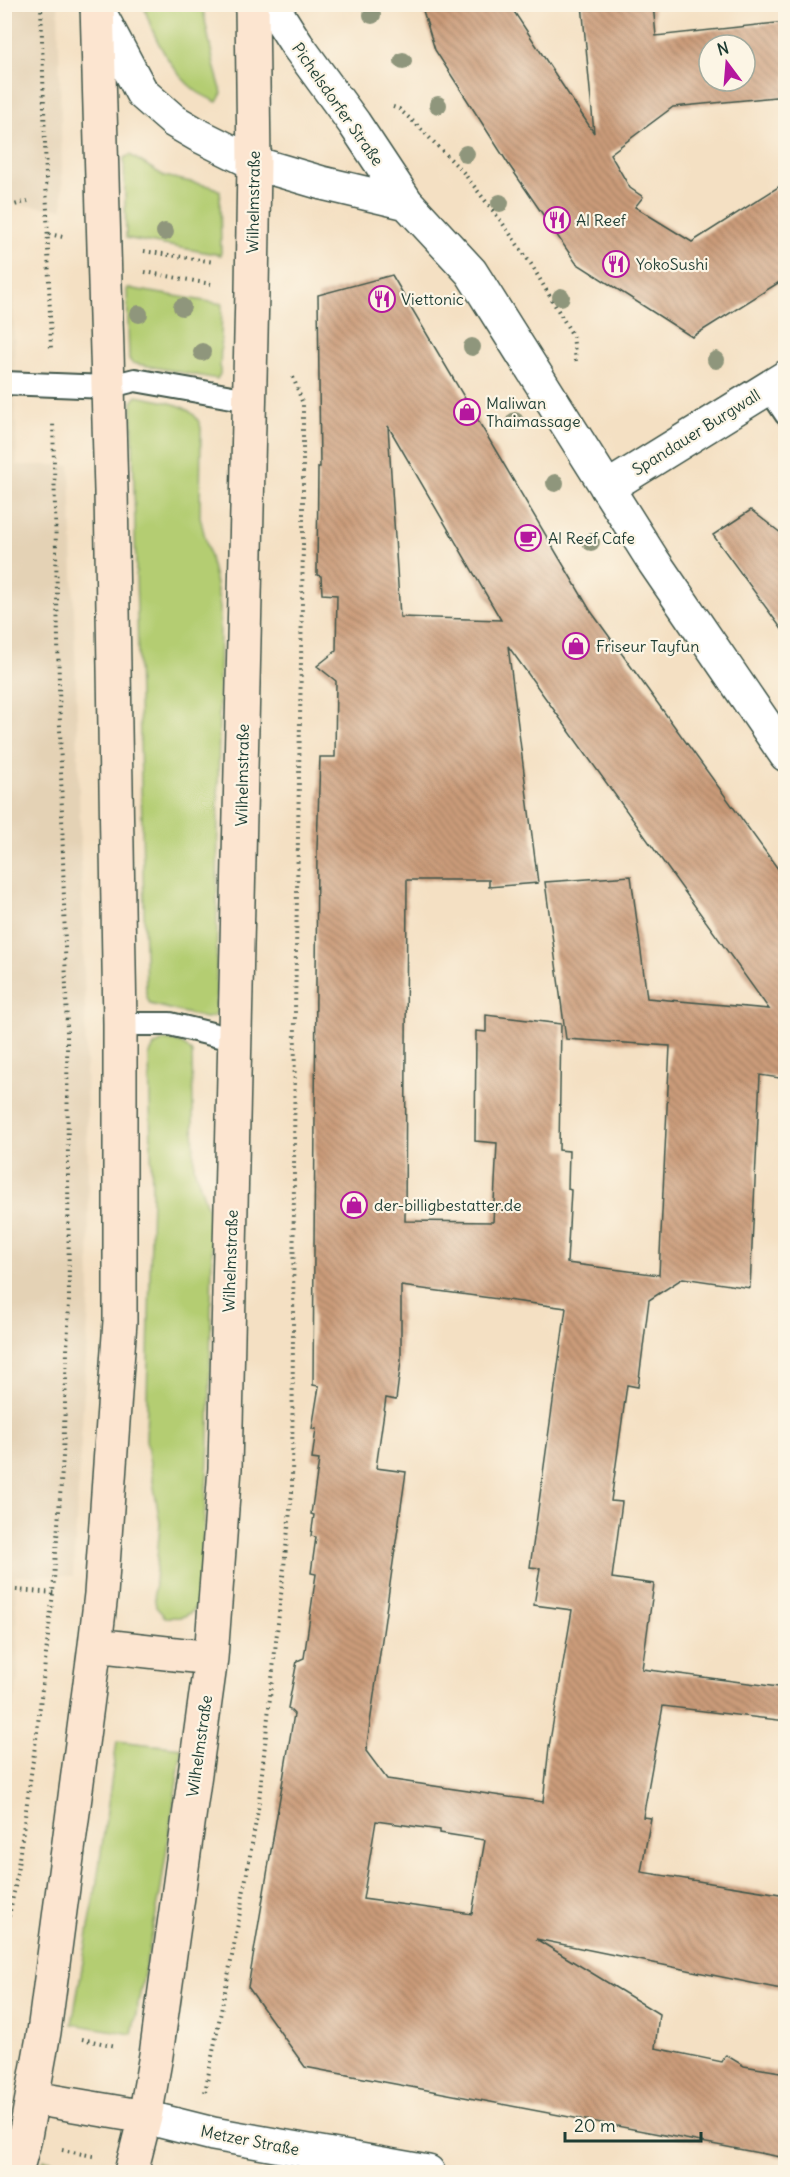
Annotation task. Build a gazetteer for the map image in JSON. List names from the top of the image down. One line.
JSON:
{"streets":{"main road":["Wilhelmstraße"],"street":["Pichelsdorfer Straße","Spandauer Burgwall","Metzer Straße"]},"crossings":[["Pichelsdorfer Straße","Spandauer Burgwall"],["Wilhelmstraße","Metzer Straße"]],"places":{"restaurant":["Al Reef","YokoSushi","Viettonic"],"shop":["Maliwan Thaimassage","Friseur Tayfun","der-billigbestatter.de"],"cafe":["Al Reef Cafe"]},"scale_bar":"20 m","north":"top"}
